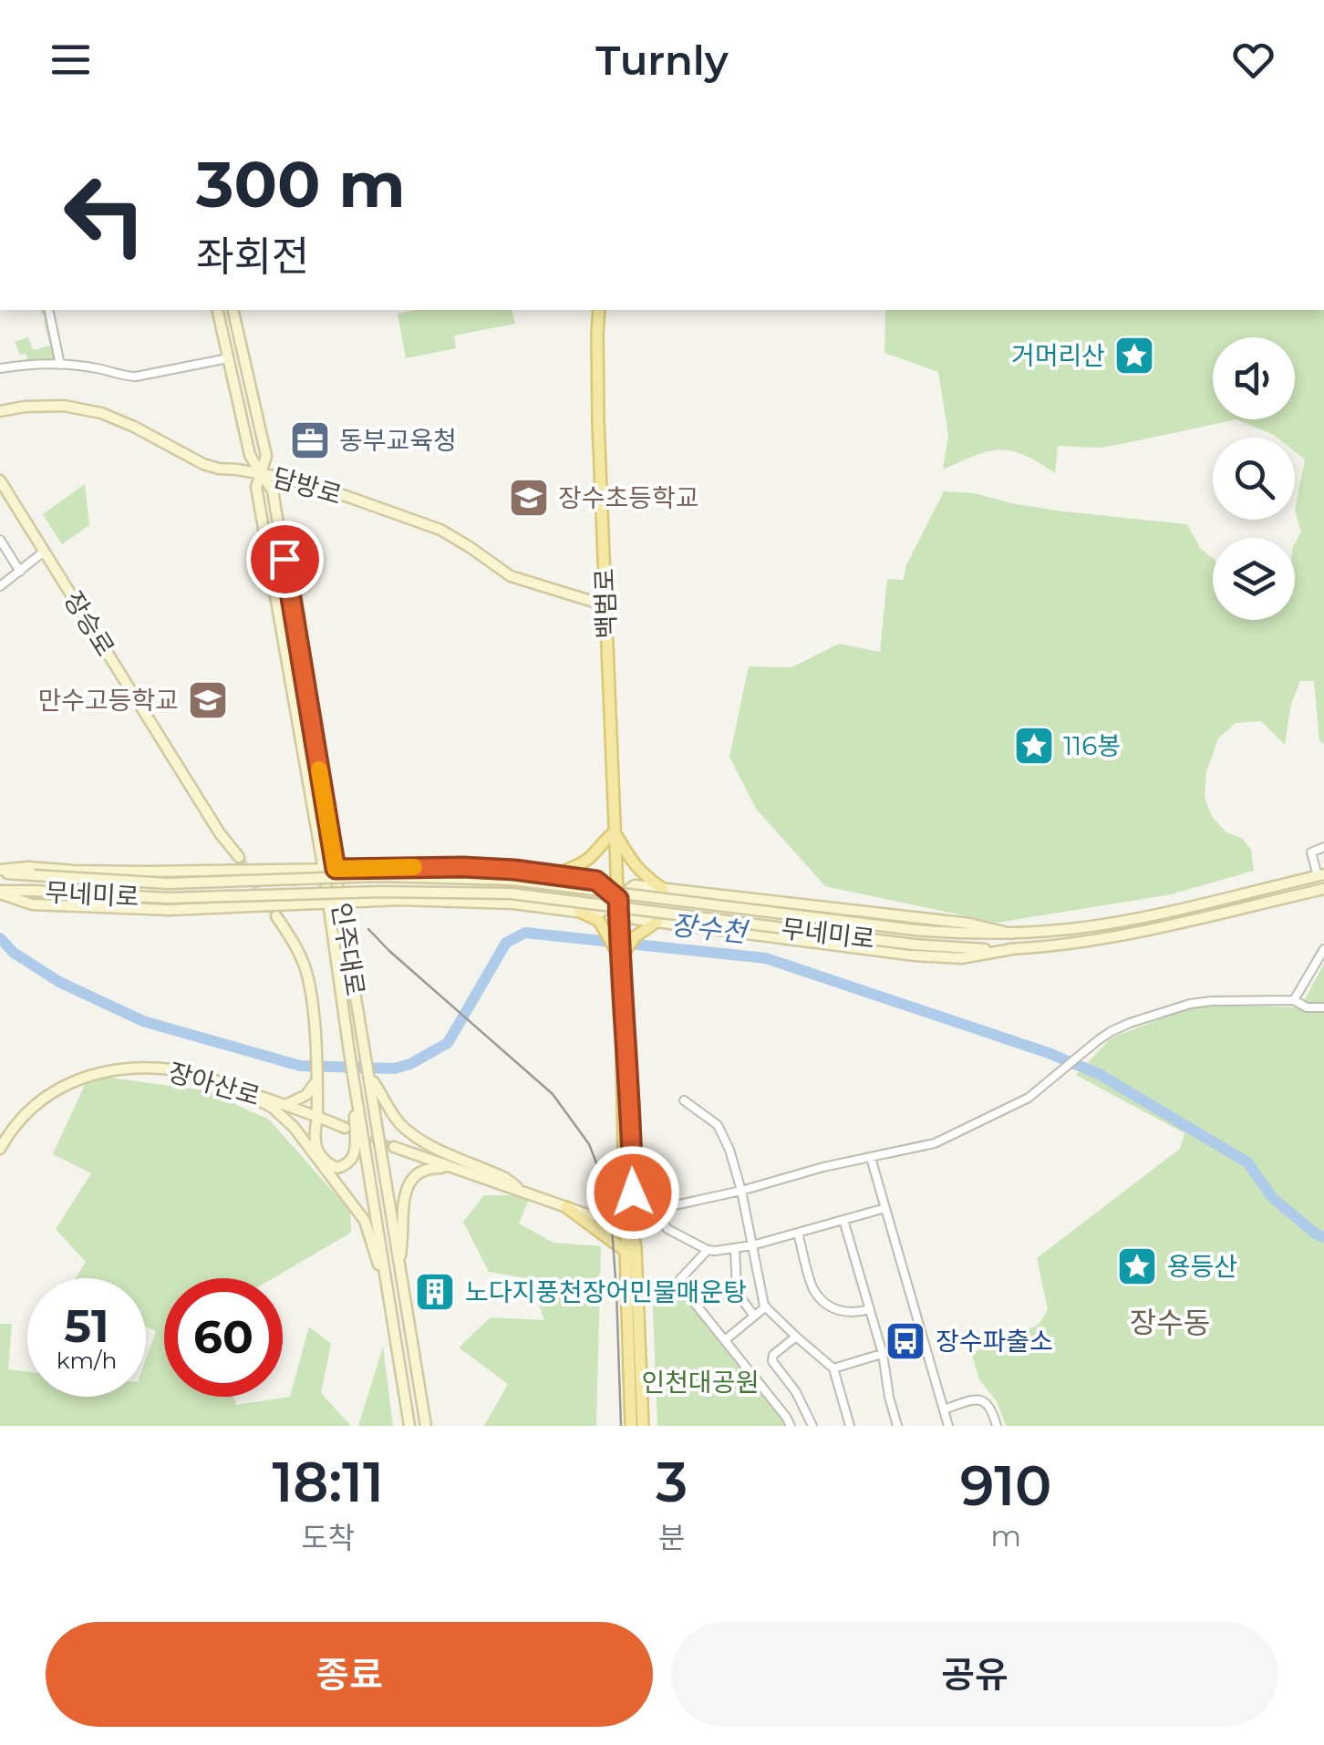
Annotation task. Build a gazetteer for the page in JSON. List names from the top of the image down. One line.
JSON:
{"streets":{"main road":["담방로","백범로","장승로","무네미로","인주대로","장아산로"]},"crossings":[["담방로","백범로"],["담방로","인주대로"]],"districts":["장수동"],"water":["장수천"],"parks":["인천대공원"],"places":{"place":["거머리산","116봉","용등산"],"office":["동부교육청"],"school or university":["장수초등학교","만수고등학교"],"building":["노다지풍천장어민물매운탕"],"bus stop":["장수파출소"]},"page":{"header":"Turnly","turn":["300 m","좌회전"],"speed":"51 km/h","limit":"60","eta":["18:11","도착","3","분","910","m"],"buttons":["종료","공유"]}}
